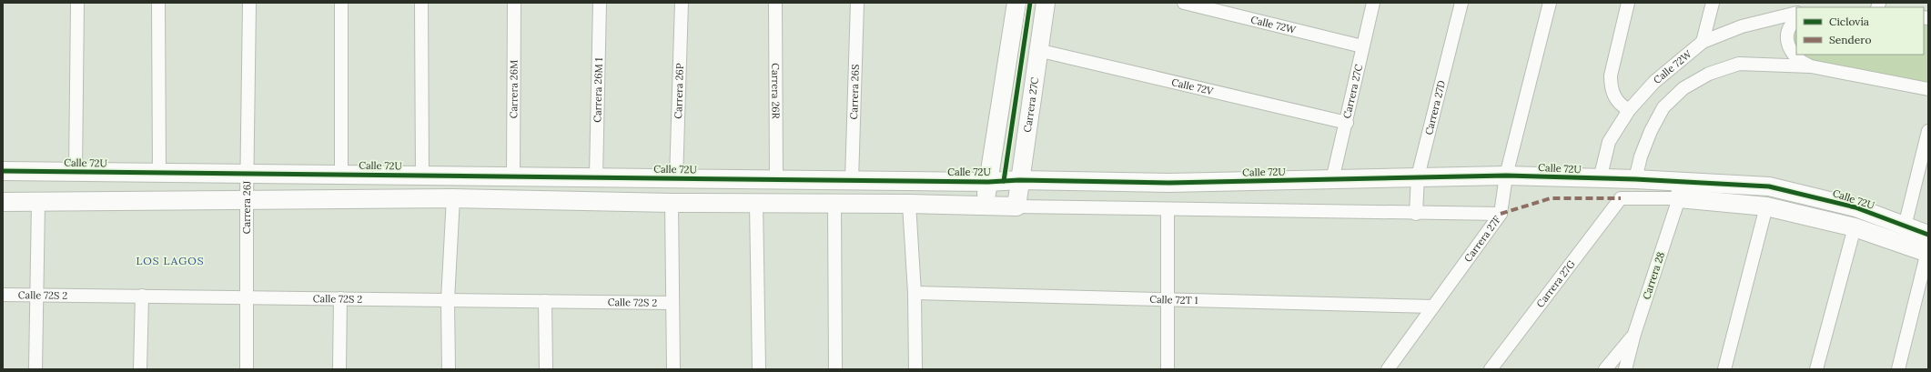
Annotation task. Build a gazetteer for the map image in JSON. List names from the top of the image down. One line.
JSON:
{"streets":{"street":["Calle 72W","Calle 72V","Carrera 26M","Carrera 26M 1","Carrera 26P","Carrera 26R","Carrera 27C","Carrera 26S","Carrera 27D","Calle 72U","Carrera 26J","Carrera 27F","Carrera 28","Carrera 27G","Calle 72S 2","Calle 72T 1"]},"crossings":[["Calle 72W","Carrera 27C"],["Calle 72W","Calle 72U"],["Calle 72V","Carrera 27C"],["Carrera 26M","Calle 72U"],["Carrera 26M 1","Calle 72U"],["Carrera 26P","Calle 72U"],["Carrera 26R","Calle 72U"],["Carrera 27C","Calle 72U"],["Carrera 26S","Calle 72U"],["Carrera 27D","Calle 72U"],["Calle 72U","Carrera 26J"],["Calle 72U","Carrera 27F"],["Calle 72U","Carrera 28"],["Calle 72U","Carrera 27G"],["Carrera 26J","Calle 72S 2"],["Carrera 27F","Calle 72T 1"],["Carrera 28","Carrera 27G"]],"districts":["LOS LAGOS"],"legend":["Ciclovía","Sendero"]}
